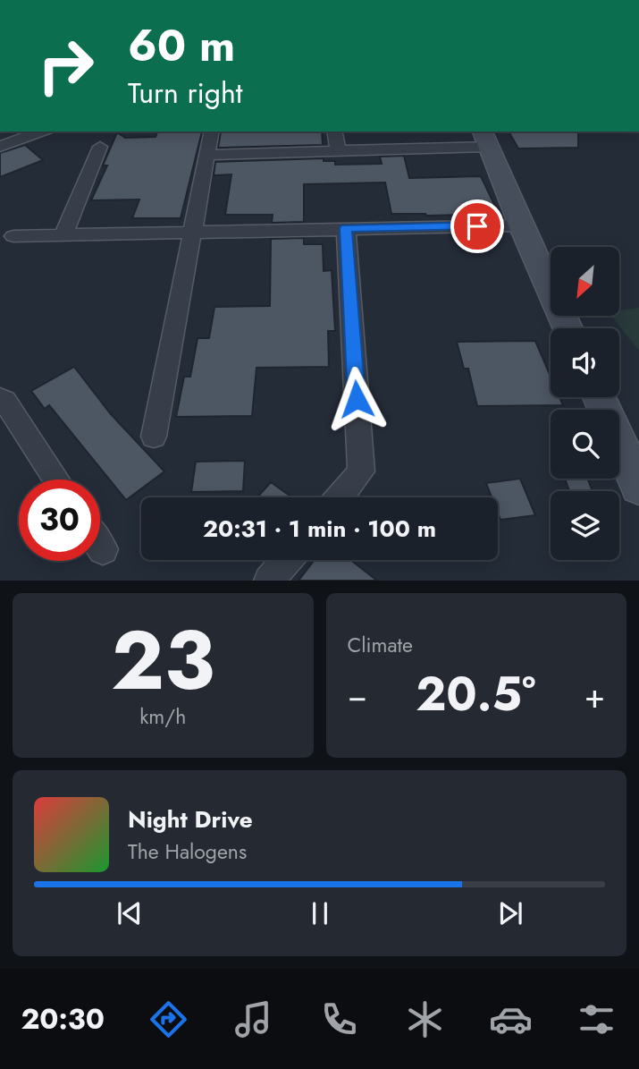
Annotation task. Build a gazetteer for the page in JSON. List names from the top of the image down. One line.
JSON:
{"north":"bottom left","page":{"turn":["60 m","Turn right"],"limit":"30","trip":"20:31 · 1 min · 100 m","tile":[["23","km/h"],"Climate"],"heat":["−","20.5°","+"],"song":["Night Drive","The Halogens"],"tabs":"20:30"}}
